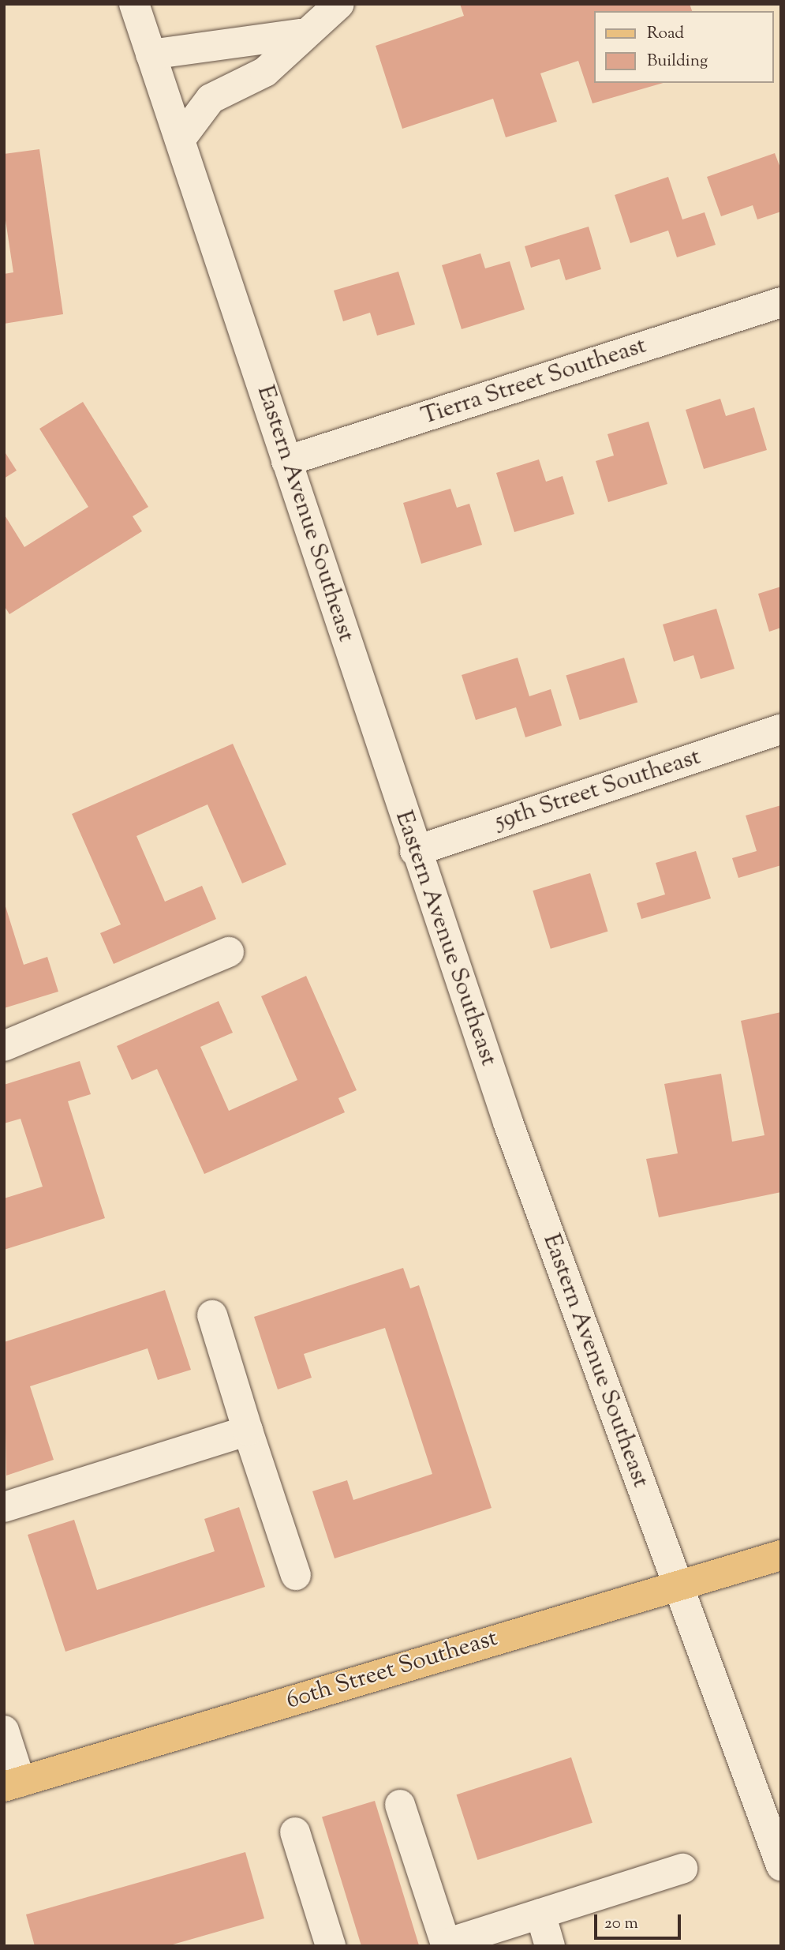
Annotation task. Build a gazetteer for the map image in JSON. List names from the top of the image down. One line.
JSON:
{"streets":{"main road":["60th Street Southeast"],"street":["Tierra Street Southeast","Eastern Avenue Southeast","59th Street Southeast"]},"crossings":[["Tierra Street Southeast","Eastern Avenue Southeast"],["Eastern Avenue Southeast","59th Street Southeast"],["Eastern Avenue Southeast","60th Street Southeast"]],"legend":["Road","Building"],"scale_bar":"20 m"}
